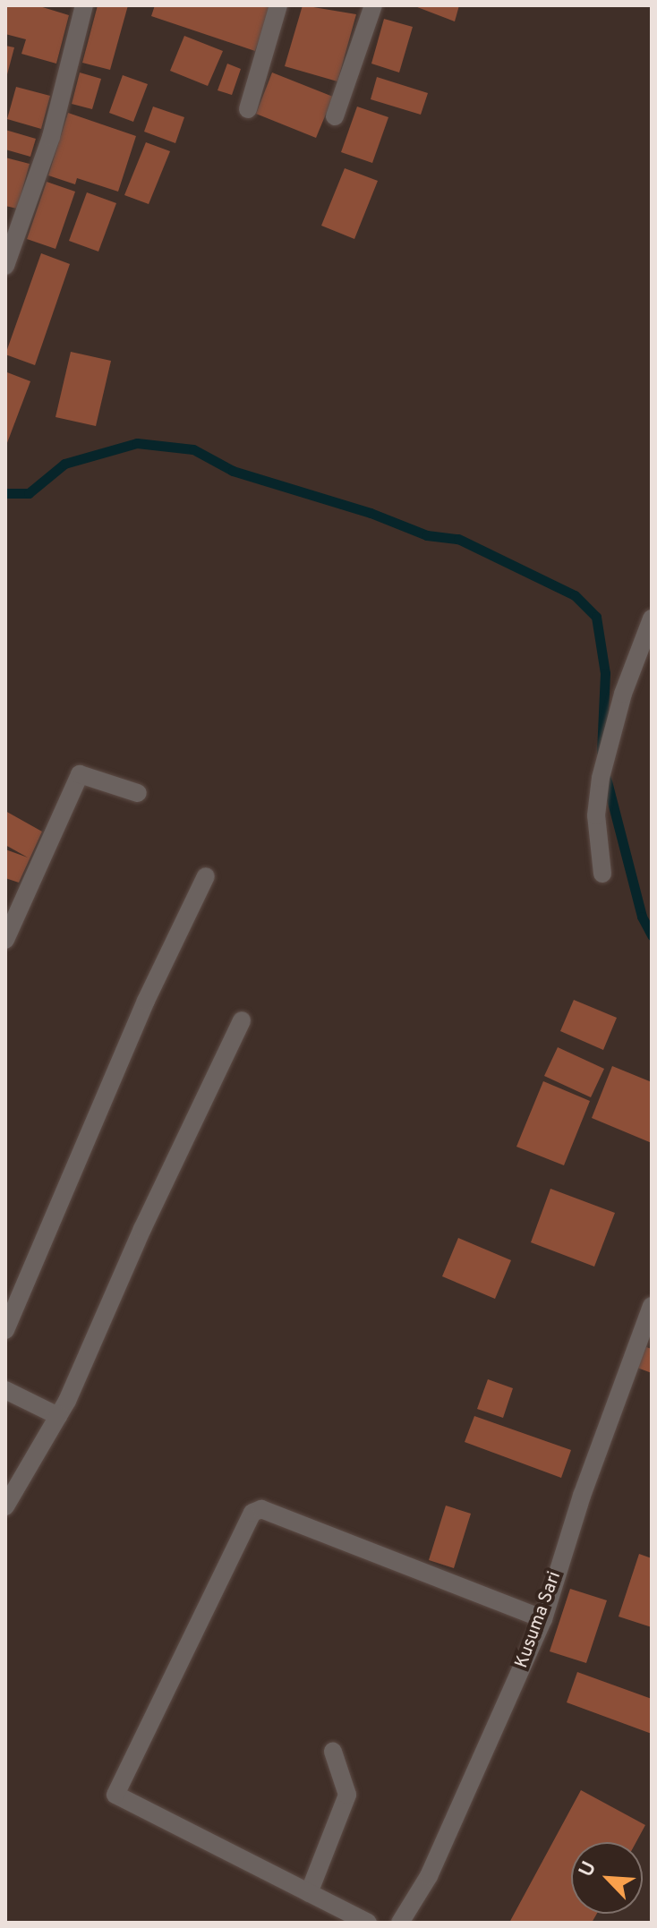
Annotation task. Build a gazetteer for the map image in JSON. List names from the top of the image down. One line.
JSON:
{"streets":{"street":["Kusuma Sari"]},"north":"top left"}
